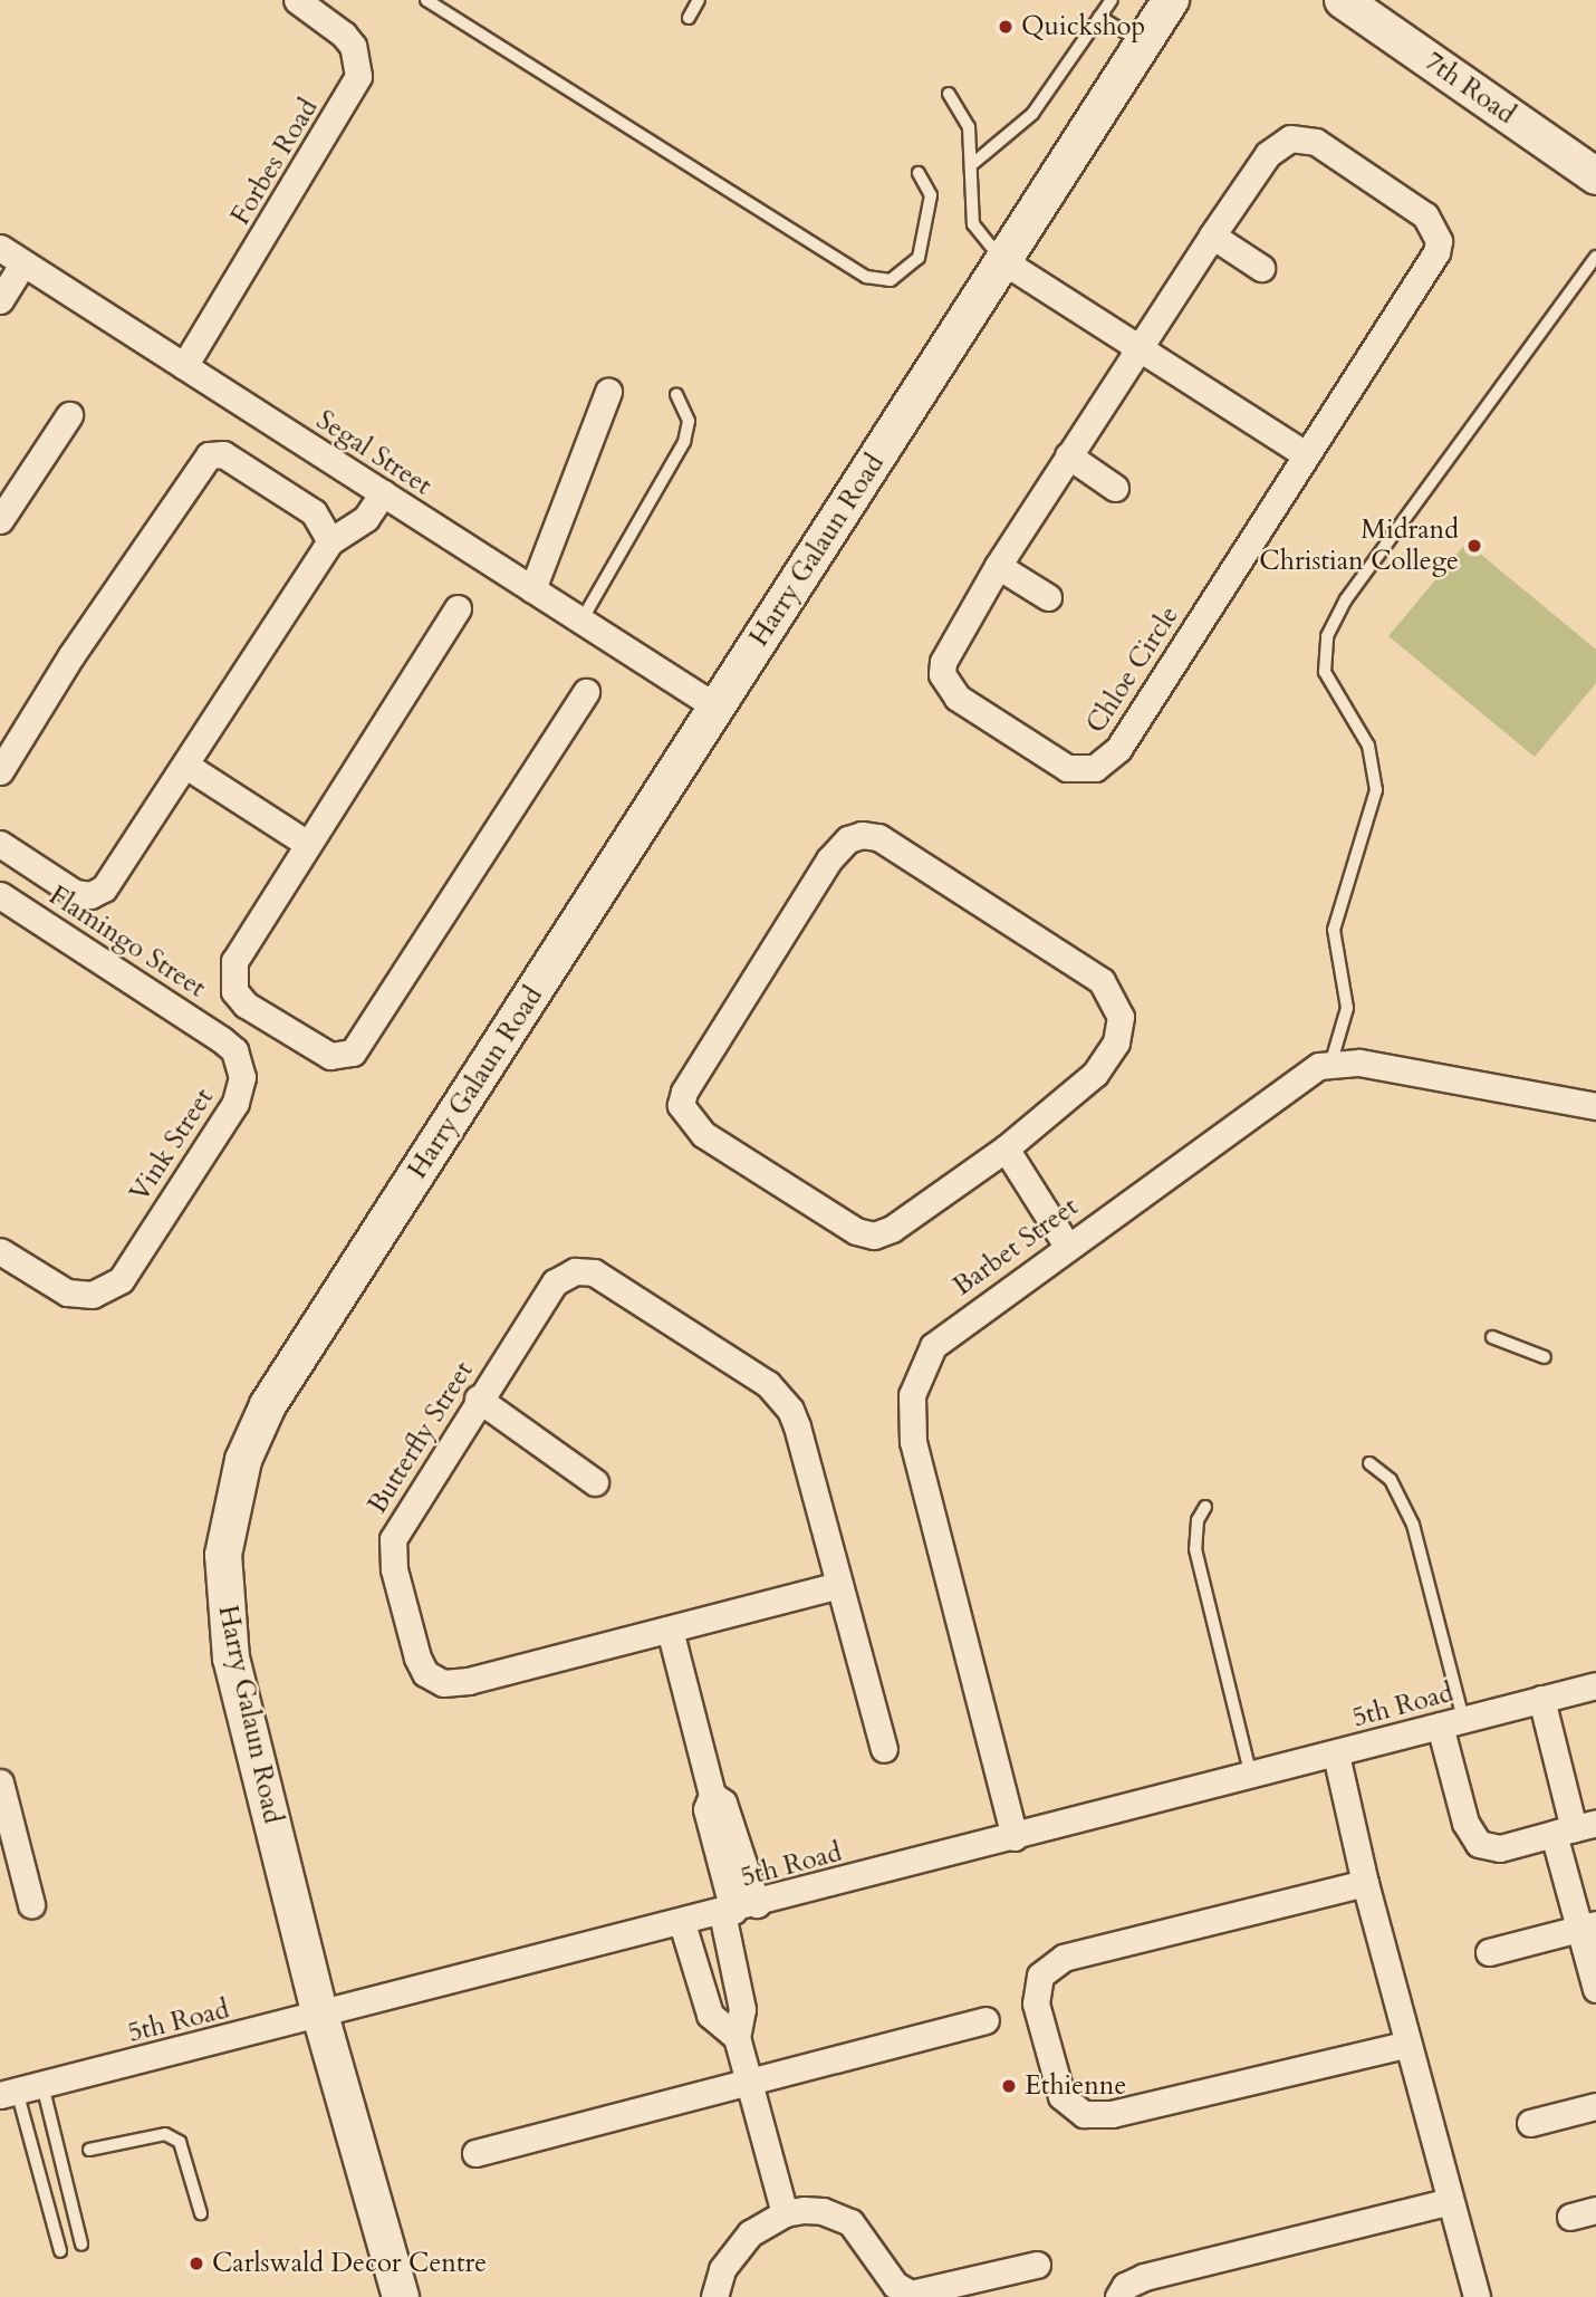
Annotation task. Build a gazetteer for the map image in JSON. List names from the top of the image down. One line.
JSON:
{"streets":{"main road":["7th Road","Harry Galaun Road"],"street":["Forbes Road","Segal Street","Chloe Circle","Flamingo Street","Vink Street","Barbet Street","Butterfly Street","5th Road"]},"crossings":[["Forbes Road","Segal Street"],["Segal Street","Harry Galaun Road"],["Harry Galaun Road","5th Road"],["Flamingo Street","Vink Street"],["Barbet Street","5th Road"]],"places":["Quickshop","Midrand Christian College","Ethienne","Carlswald Decor Centre"]}
